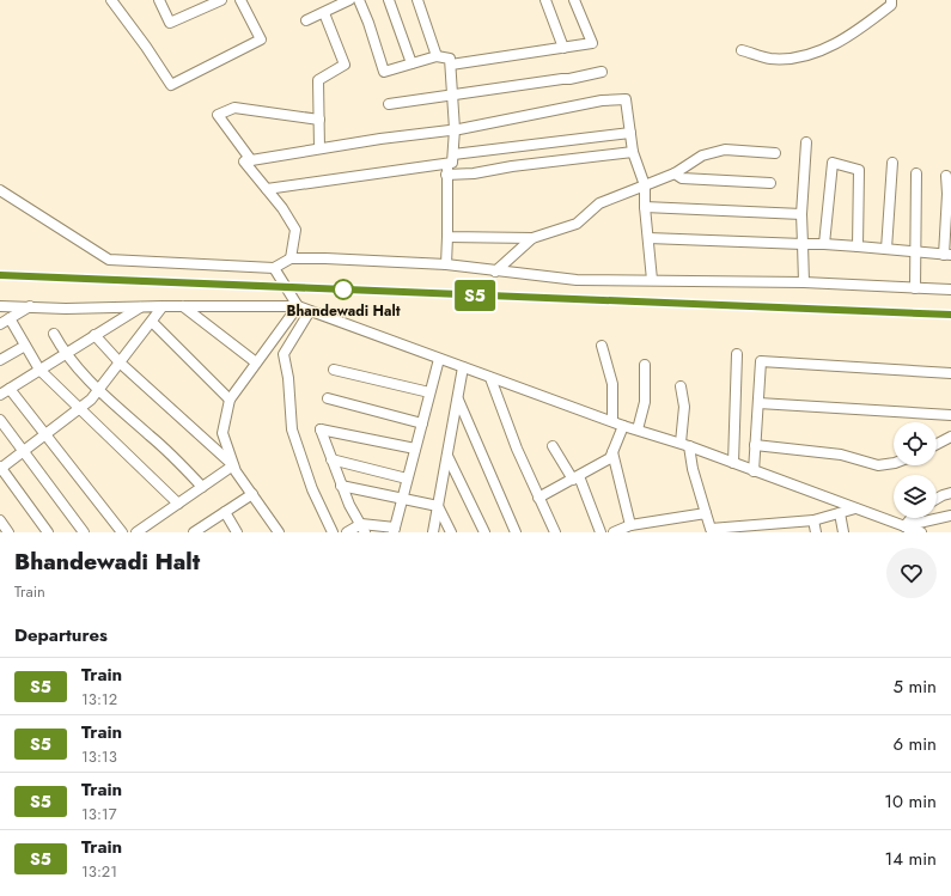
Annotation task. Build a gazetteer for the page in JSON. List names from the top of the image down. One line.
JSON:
{"places":["Bhandewadi Halt"],"page":{"on_map":"S5","heading":[["Bhandewadi Halt","Train"],"Departures"],"list":[{"mark":"S5","name":"Train","note":"13:12","value":"5 min"},{"mark":"S5","name":"Train","note":"13:13","value":"6 min"},{"mark":"S5","name":"Train","note":"13:17","value":"10 min"},{"mark":"S5","name":"Train","note":"13:21","value":"14 min"}]}}
